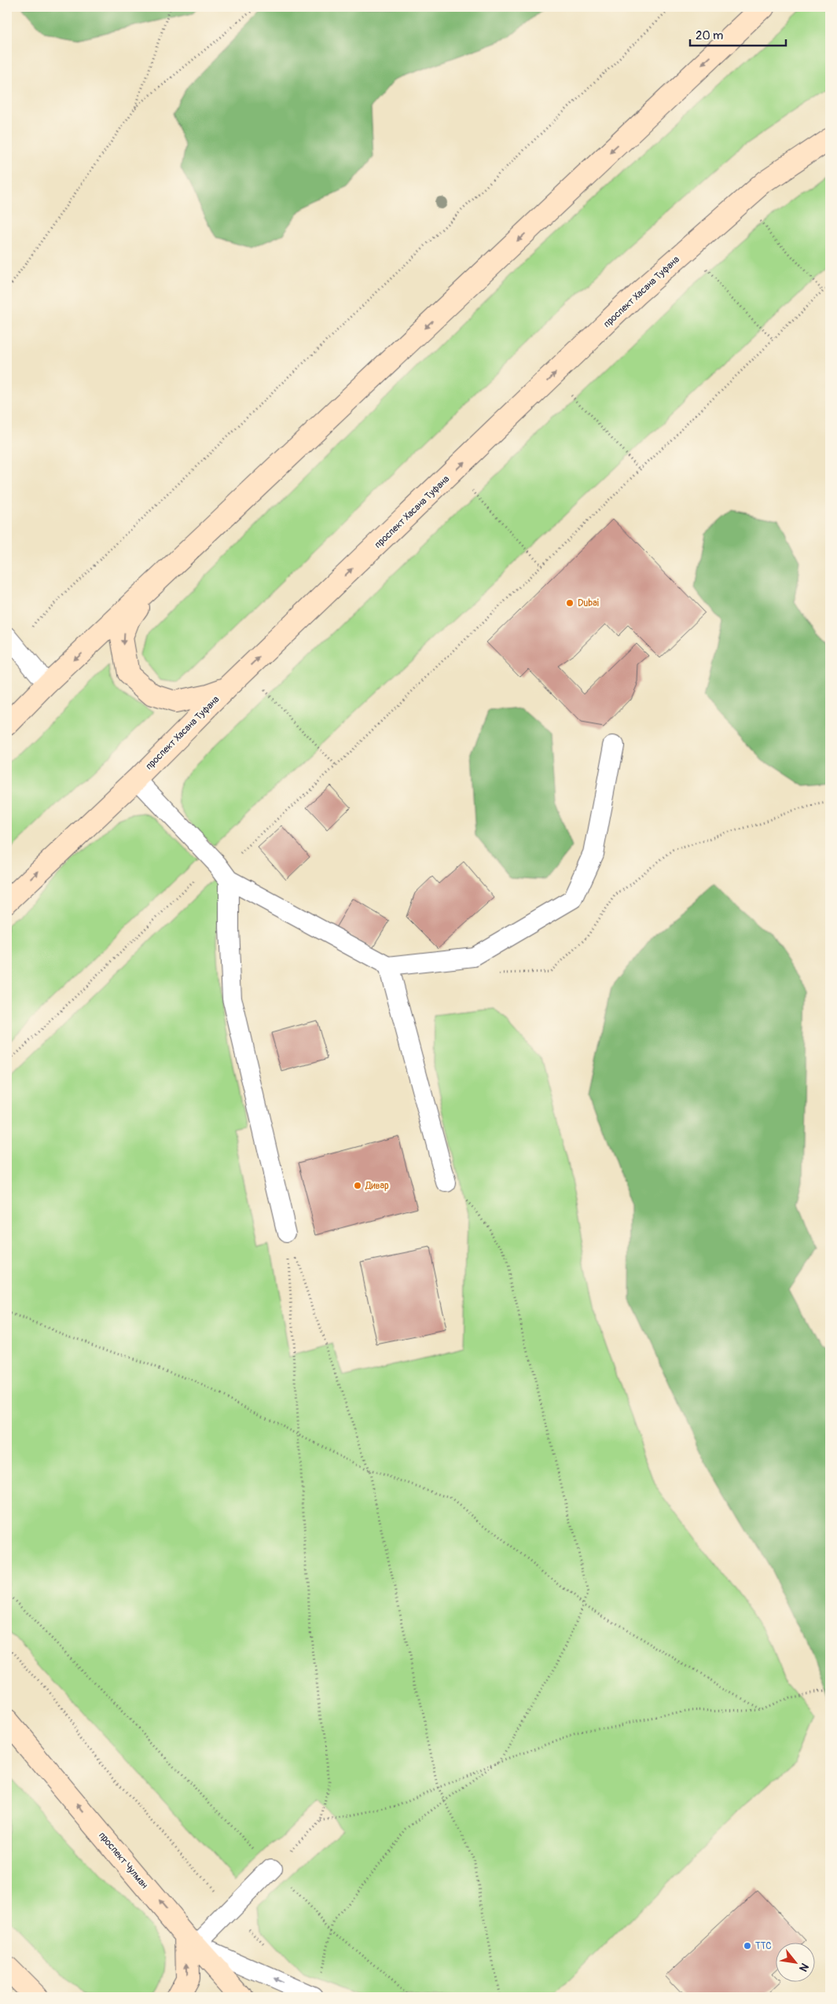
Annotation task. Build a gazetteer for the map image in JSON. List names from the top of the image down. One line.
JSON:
{"streets":{"street":["проспект Хасана Туфана","проспект Чулман"]},"one_way":["проспект Чулман"],"places":["Dubai","Дивар","ТТС"],"scale_bar":"20 m","north":"bottom right"}
